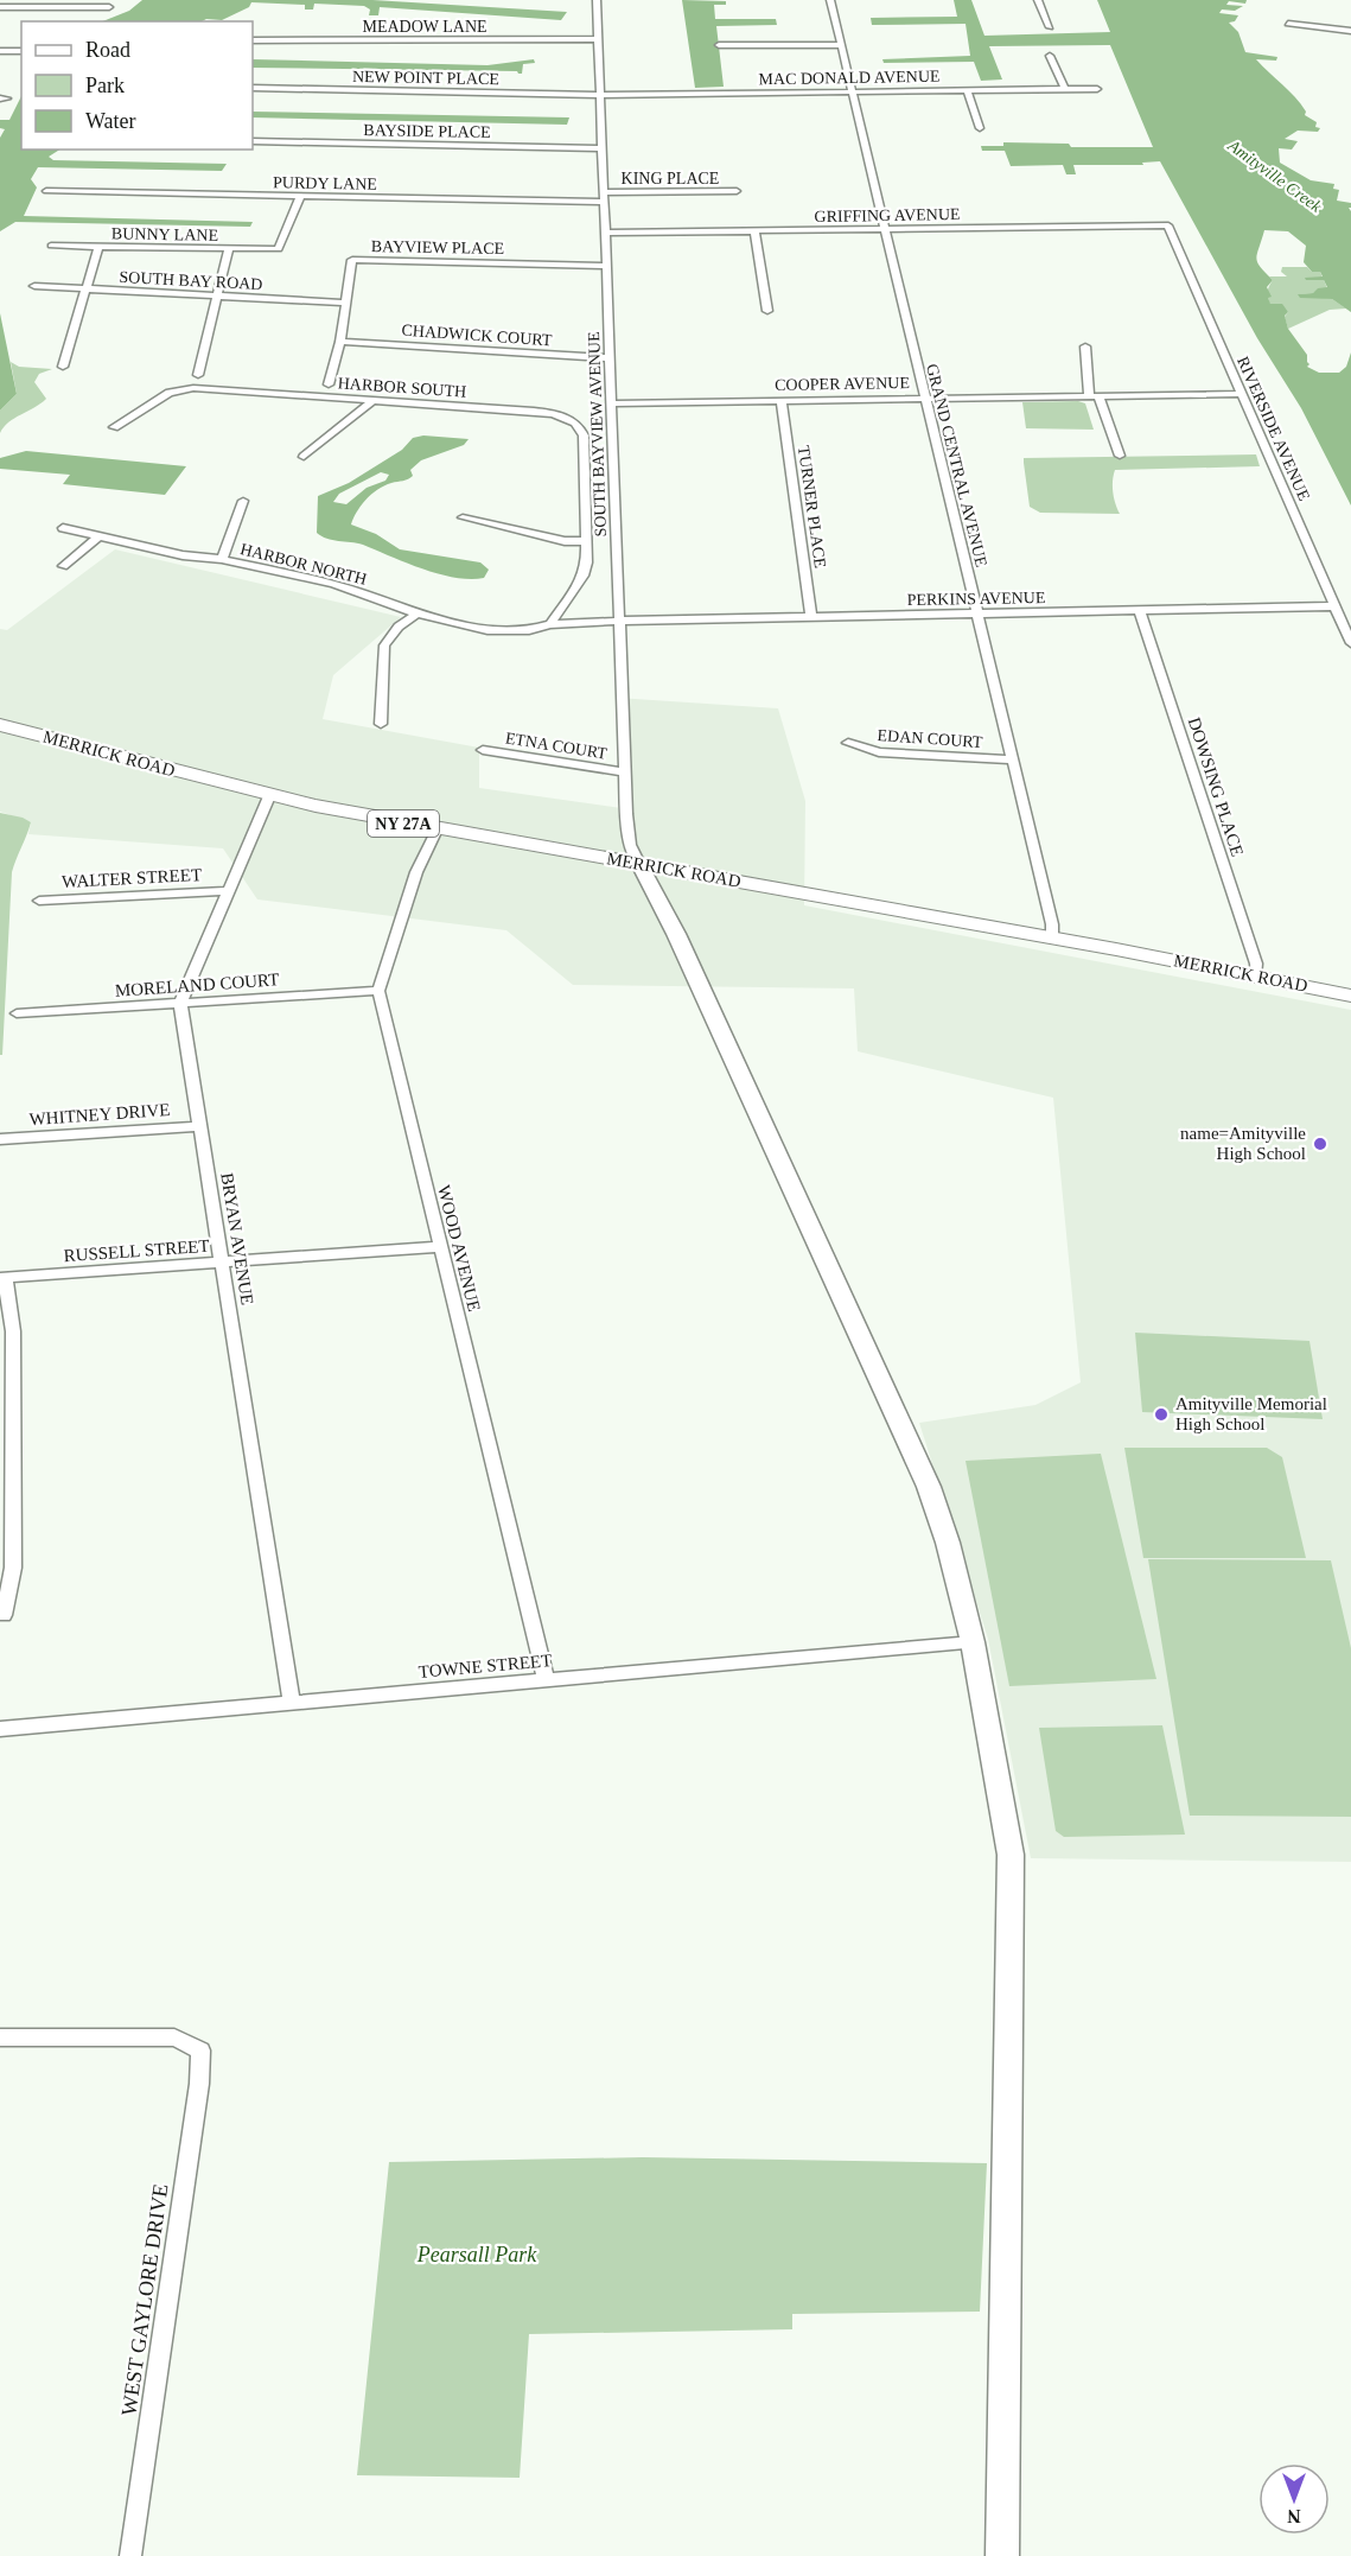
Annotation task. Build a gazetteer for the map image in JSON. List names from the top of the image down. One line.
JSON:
{"streets":{"main road":["MERRICK ROAD","NY 27A"],"street":["MEADOW LANE","NEW POINT PLACE","MAC DONALD AVENUE","BAYSIDE PLACE","KING PLACE","PURDY LANE","GRIFFING AVENUE","BUNNY LANE","BAYVIEW PLACE","SOUTH BAY ROAD","CHADWICK COURT","COOPER AVENUE","HARBOR SOUTH","RIVERSIDE AVENUE","SOUTH BAYVIEW AVENUE","GRAND CENTRAL AVENUE","TURNER PLACE","HARBOR NORTH","PERKINS AVENUE","EDAN COURT","ETNA COURT","DOWSING PLACE","WALTER STREET","MORELAND COURT","WHITNEY DRIVE","BRYAN AVENUE","WOOD AVENUE","RUSSELL STREET","TOWNE STREET","WEST GAYLORE DRIVE"]},"crossings":[["MEADOW LANE","SOUTH BAYVIEW AVENUE"],["NEW POINT PLACE","MAC DONALD AVENUE"],["NEW POINT PLACE","SOUTH BAYVIEW AVENUE"],["MAC DONALD AVENUE","SOUTH BAYVIEW AVENUE"],["MAC DONALD AVENUE","GRAND CENTRAL AVENUE"],["BAYSIDE PLACE","SOUTH BAYVIEW AVENUE"],["KING PLACE","PURDY LANE"],["KING PLACE","SOUTH BAYVIEW AVENUE"],["PURDY LANE","BUNNY LANE"],["PURDY LANE","SOUTH BAYVIEW AVENUE"],["GRIFFING AVENUE","RIVERSIDE AVENUE"],["GRIFFING AVENUE","SOUTH BAYVIEW AVENUE"],["GRIFFING AVENUE","GRAND CENTRAL AVENUE"],["BAYVIEW PLACE","SOUTH BAY ROAD"],["BAYVIEW PLACE","CHADWICK COURT"],["BAYVIEW PLACE","SOUTH BAYVIEW AVENUE"],["CHADWICK COURT","SOUTH BAYVIEW AVENUE"],["COOPER AVENUE","RIVERSIDE AVENUE"],["COOPER AVENUE","SOUTH BAYVIEW AVENUE"],["COOPER AVENUE","GRAND CENTRAL AVENUE"],["COOPER AVENUE","TURNER PLACE"],["HARBOR SOUTH","HARBOR NORTH"],["RIVERSIDE AVENUE","PERKINS AVENUE"],["SOUTH BAYVIEW AVENUE","HARBOR NORTH"],["SOUTH BAYVIEW AVENUE","PERKINS AVENUE"],["SOUTH BAYVIEW AVENUE","ETNA COURT"],["SOUTH BAYVIEW AVENUE","MERRICK ROAD"],["GRAND CENTRAL AVENUE","PERKINS AVENUE"],["GRAND CENTRAL AVENUE","EDAN COURT"],["GRAND CENTRAL AVENUE","MERRICK ROAD"],["TURNER PLACE","PERKINS AVENUE"],["HARBOR NORTH","PERKINS AVENUE"],["PERKINS AVENUE","DOWSING PLACE"],["MERRICK ROAD","DOWSING PLACE"],["MORELAND COURT","BRYAN AVENUE"],["MORELAND COURT","WOOD AVENUE"],["WHITNEY DRIVE","BRYAN AVENUE"],["BRYAN AVENUE","RUSSELL STREET"],["BRYAN AVENUE","TOWNE STREET"],["WOOD AVENUE","RUSSELL STREET"],["WOOD AVENUE","TOWNE STREET"]],"water":["Amityville Creek"],"parks":["Pearsall Park"],"places":["name=Amityville High School","Amityville Memorial High School"],"legend":["Road","Park","Water"],"north":"bottom"}
